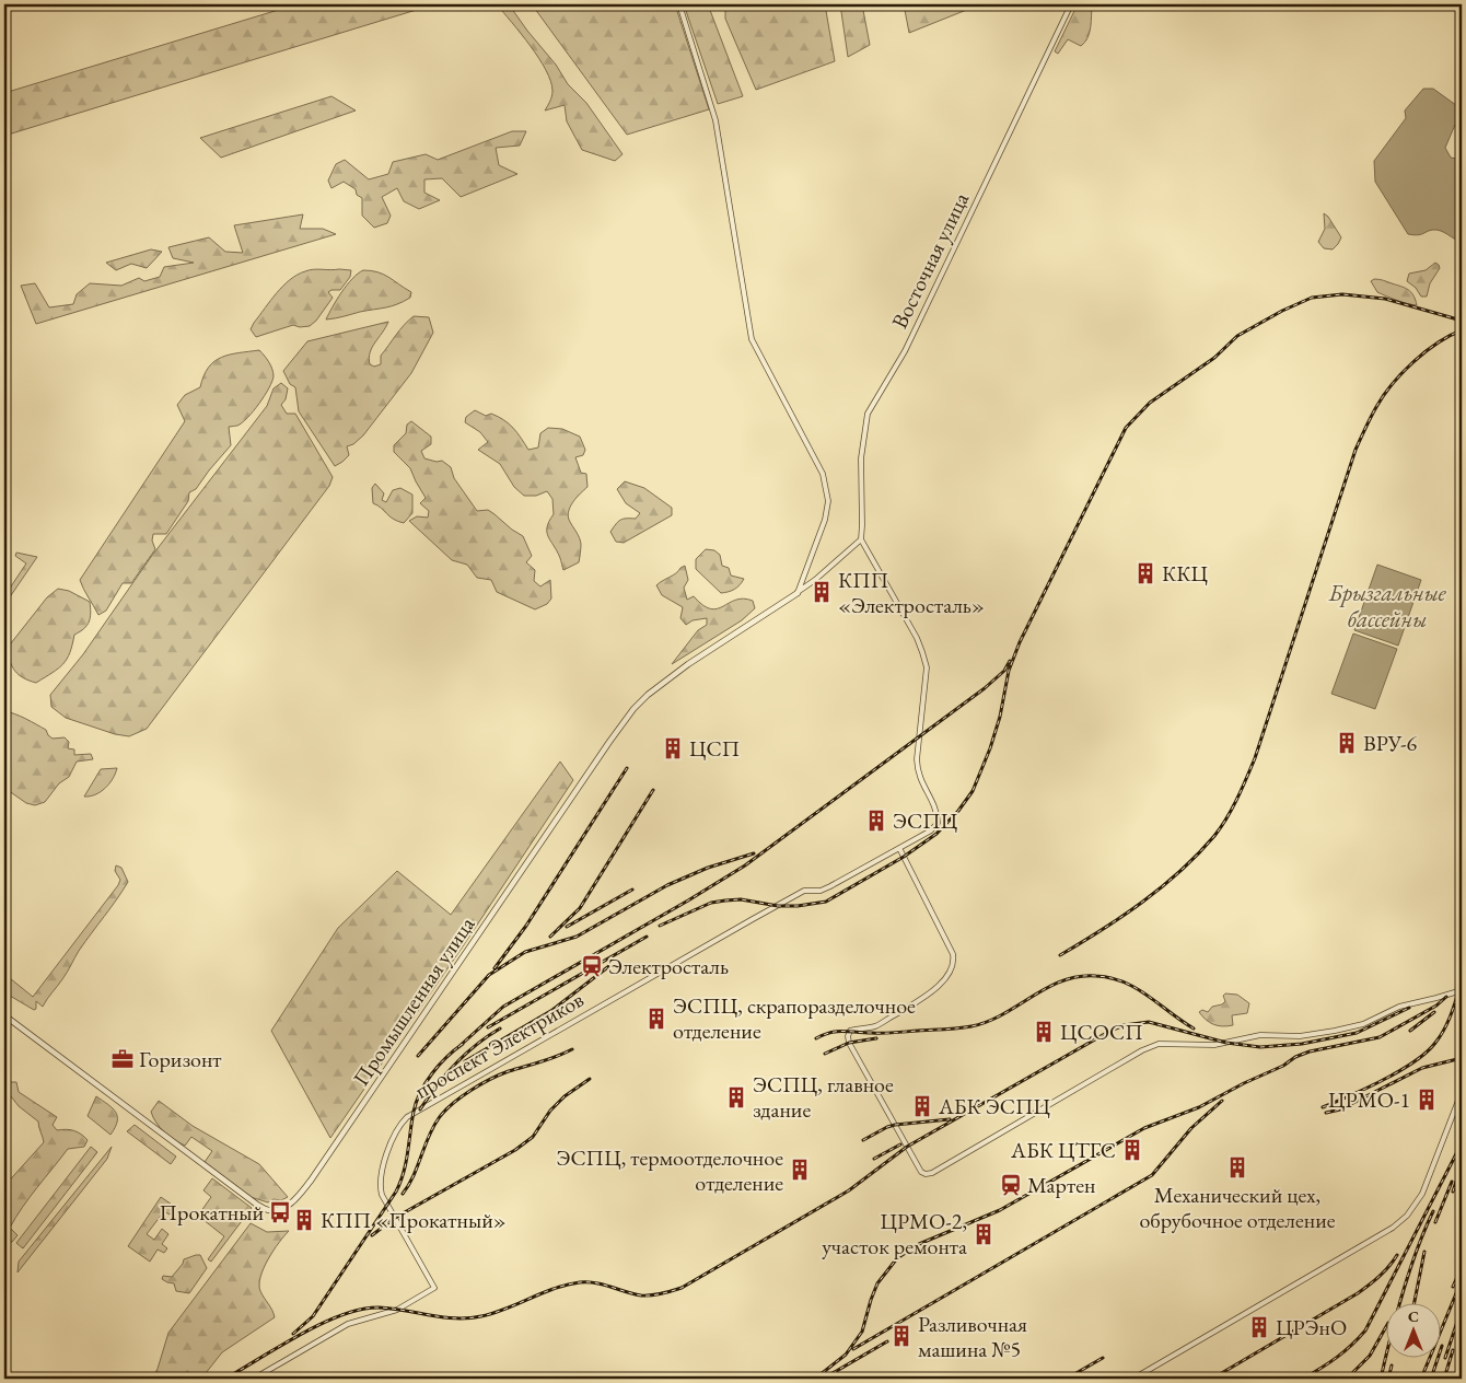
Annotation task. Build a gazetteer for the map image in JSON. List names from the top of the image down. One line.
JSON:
{"streets":{"street":["Восточная улица","Промышленная улица","проспект Электриков"]},"crossings":[["Восточная улица","Промышленная улица"],["Восточная улица","проспект Электриков"],["Промышленная улица","проспект Электриков"]],"water":["Брызгальные бассейны"],"places":{"building":["ККЦ","КПП «Электросталь»","ВРУ-6","ЦСП","ЭСПЦ","ЭСПЦ, скрапоразделочное отделение","ЦСОСП","ЭСПЦ, главное здание","ЦРМО-1","АБК ЭСПЦ","АБК ЦТГС","Механический цех, обрубочное отделение","ЭСПЦ, термоотделочное отделение","КПП «Прокатный»","ЦРМО-2, участок ремонта","ЦРЭнО","Разливочная машина №5"],"station":["Электросталь","Мартен"],"office":["Горизонт"],"bus stop":["Прокатный"]},"north":"top"}
